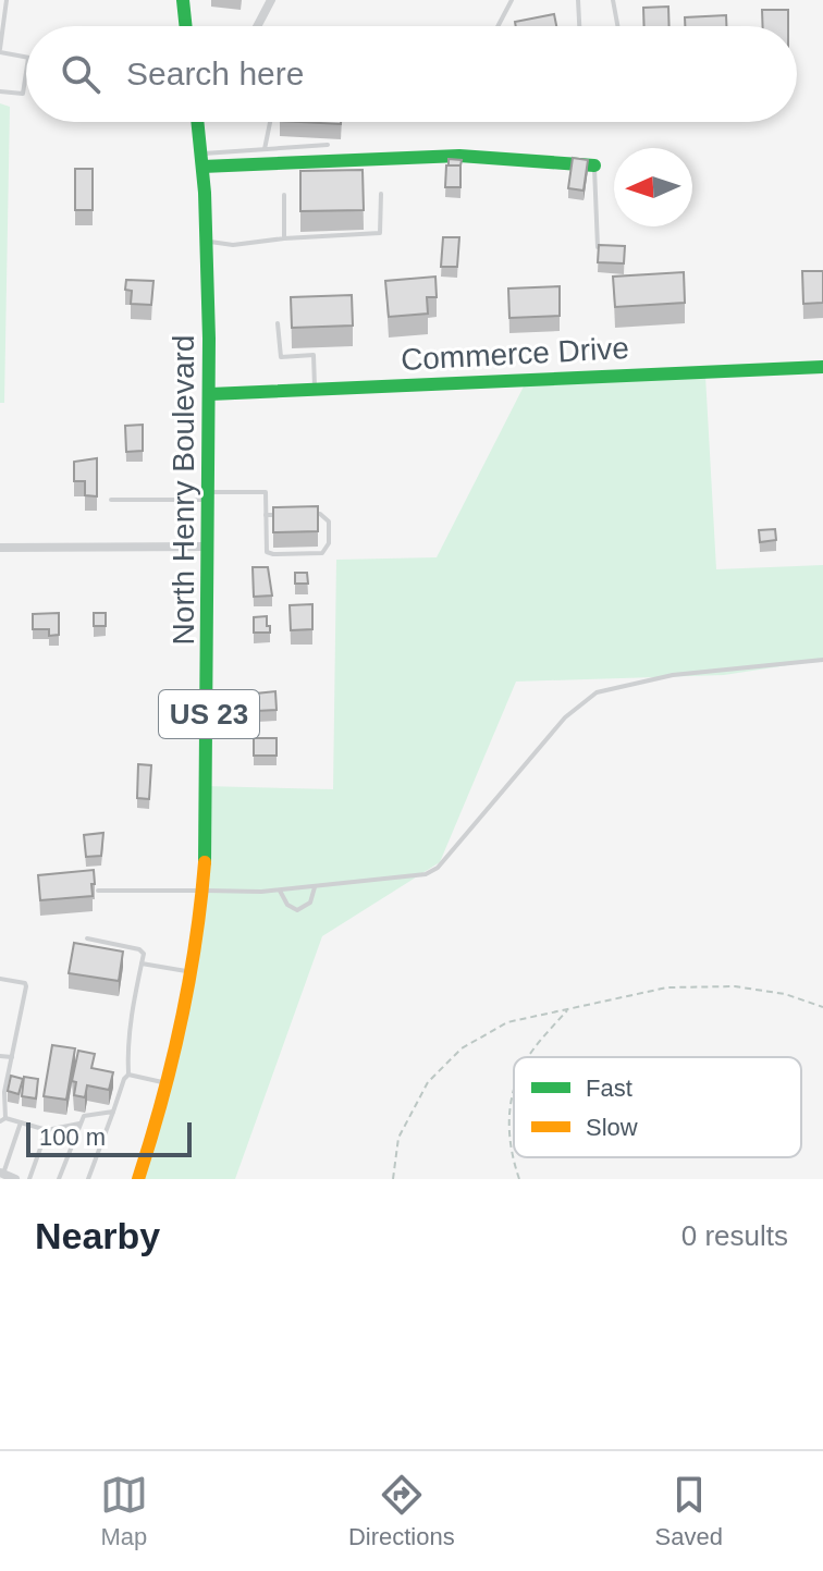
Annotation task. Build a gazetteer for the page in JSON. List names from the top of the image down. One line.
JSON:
{"streets":{"main road":["Commerce Drive","North Henry Boulevard","US 23"]},"crossings":[["Commerce Drive","North Henry Boulevard"]],"legend":["Fast","Slow"],"scale_bar":"100 m","north":"left","page":{"search":"Search here","scale":"100 m","heading":["Nearby","0 results"],"nav":["Map","Directions","Saved"]}}
